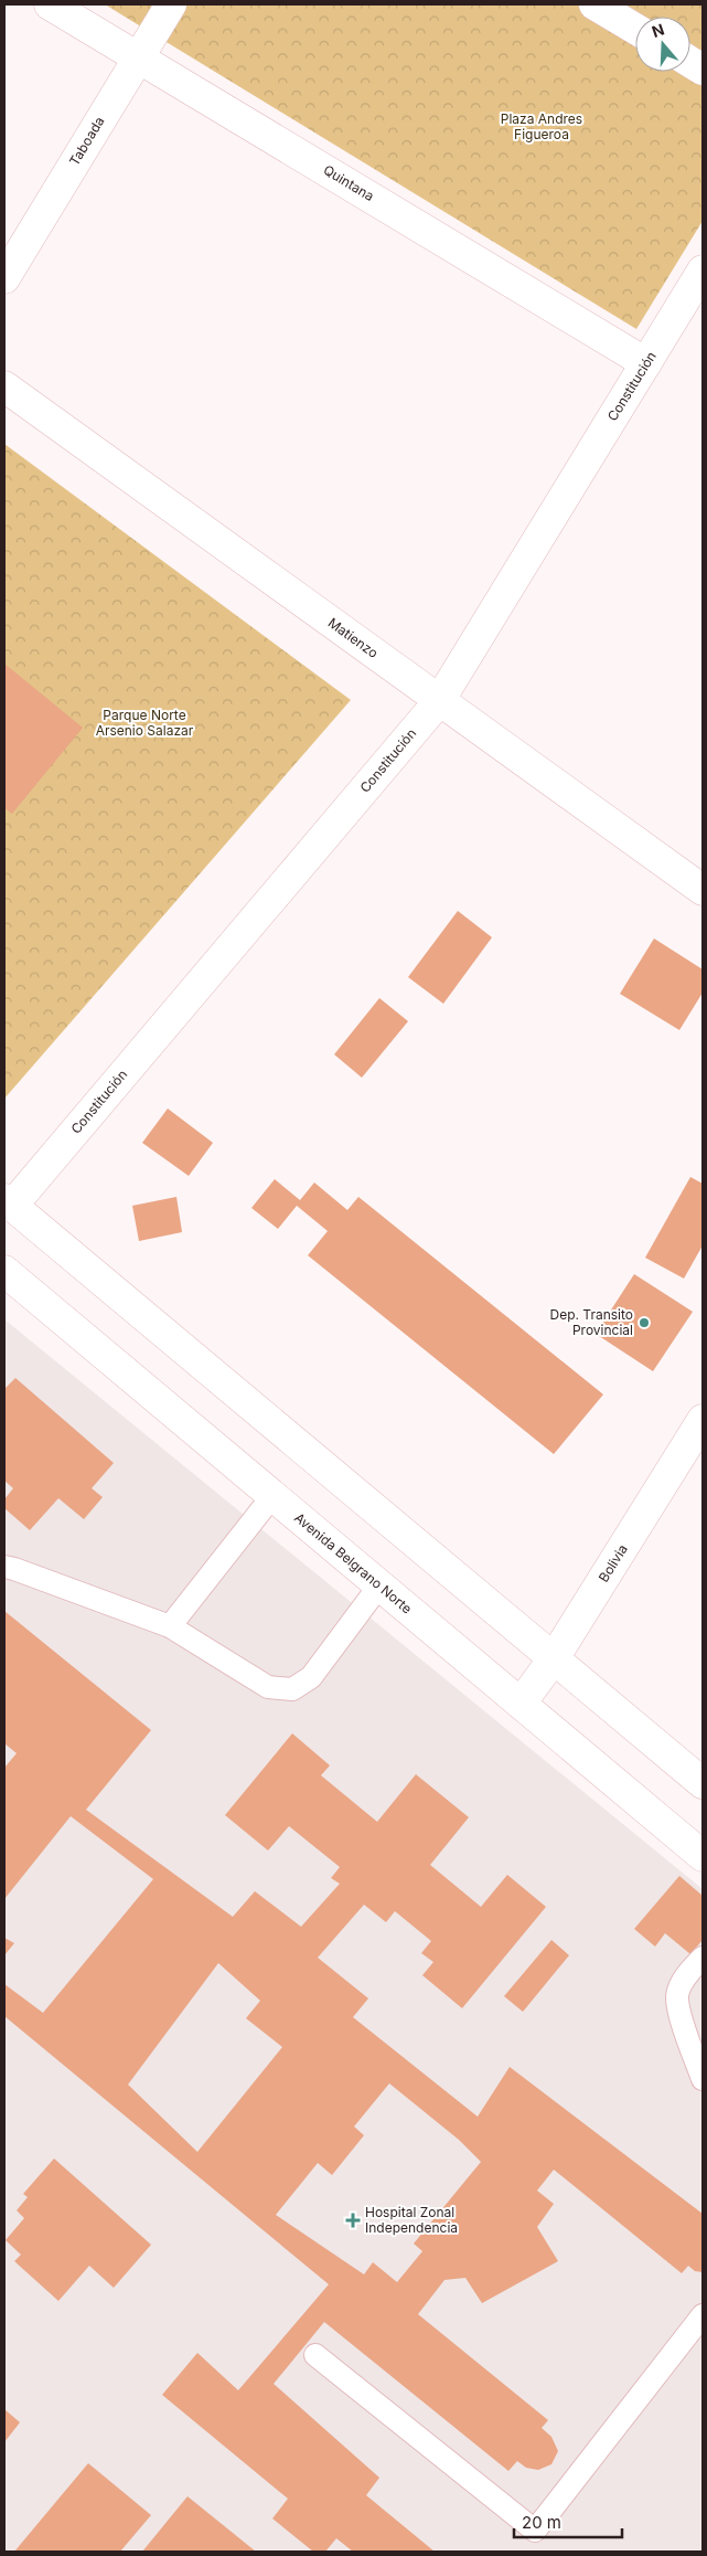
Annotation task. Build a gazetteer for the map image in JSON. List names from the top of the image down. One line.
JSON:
{"streets":{"street":["Taboada","Quintana","Constitución","Matienzo","Avenida Belgrano Norte","Bolivia"]},"crossings":[["Taboada","Quintana"],["Quintana","Constitución"],["Constitución","Matienzo"],["Avenida Belgrano Norte","Bolivia"]],"parks":["Plaza Andres Figueroa","Parque Norte Arsenio Salazar"],"places":{"other":["Dep. Transito Provincial"],"health":["Hospital Zonal Independencia"]},"scale_bar":"20 m","north":"top"}
